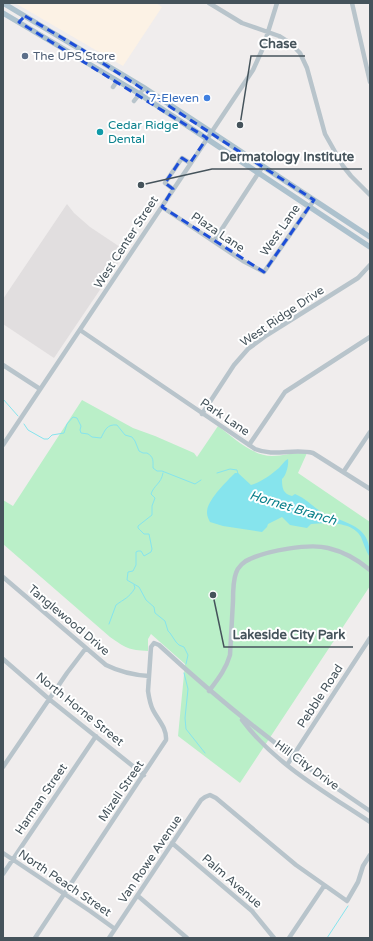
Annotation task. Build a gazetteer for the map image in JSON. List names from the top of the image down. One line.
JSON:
{"streets":{"street":["West Lane","Plaza Lane","West Center Street","West Ridge Drive","Park Lane","Tanglewood Drive","Pebble Road","North Horne Street","Hill City Drive","Mizell Street","Harman Street","Van Rowe Avenue","Palm Avenue","North Peach Street"]},"crossings":[["West Lane","Plaza Lane"],["Plaza Lane","West Center Street"],["West Center Street","Park Lane"],["West Ridge Drive","Park Lane"],["Tanglewood Drive","Mizell Street"],["Pebble Road","Hill City Drive"],["North Horne Street","Mizell Street"],["North Horne Street","Harman Street"],["Hill City Drive","Mizell Street"],["Mizell Street","North Peach Street"],["Harman Street","North Peach Street"],["Van Rowe Avenue","Palm Avenue"],["Van Rowe Avenue","North Peach Street"]],"water":["Hornet Branch"],"places":["The UPS Store","7-Eleven","Chase","Cedar Ridge Dental","Dermatology Institute","Lakeside City Park"]}
